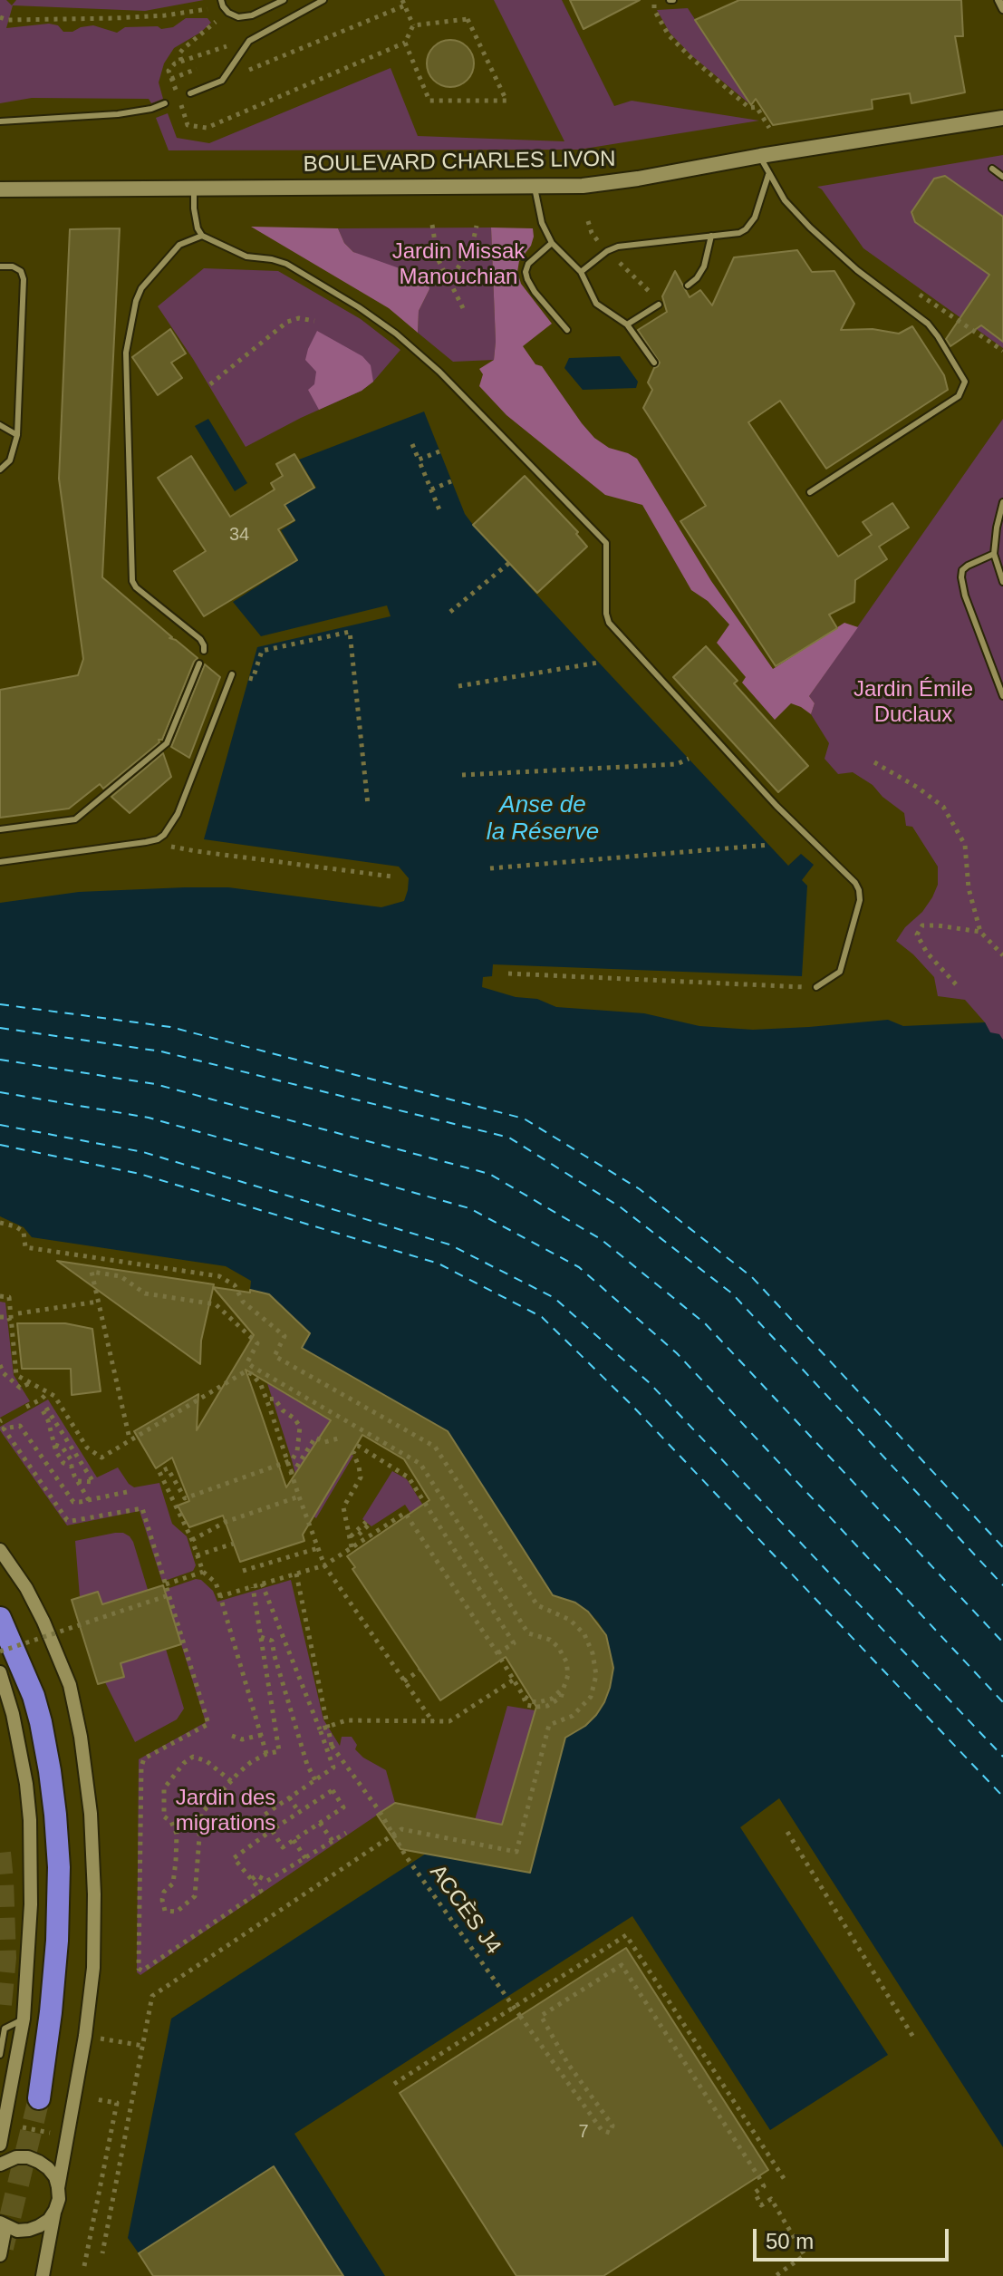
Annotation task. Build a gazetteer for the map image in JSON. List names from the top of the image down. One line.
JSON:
{"streets":{"main road":["BOULEVARD CHARLES LIVON"],"path":["ACCÈS J4"]},"water":["Anse de la Réserve"],"parks":["Jardin Missak Manouchian","Jardin Émile Duclaux","Jardin des migrations"],"house_numbers":["34","7"],"scale_bar":"50 m"}
